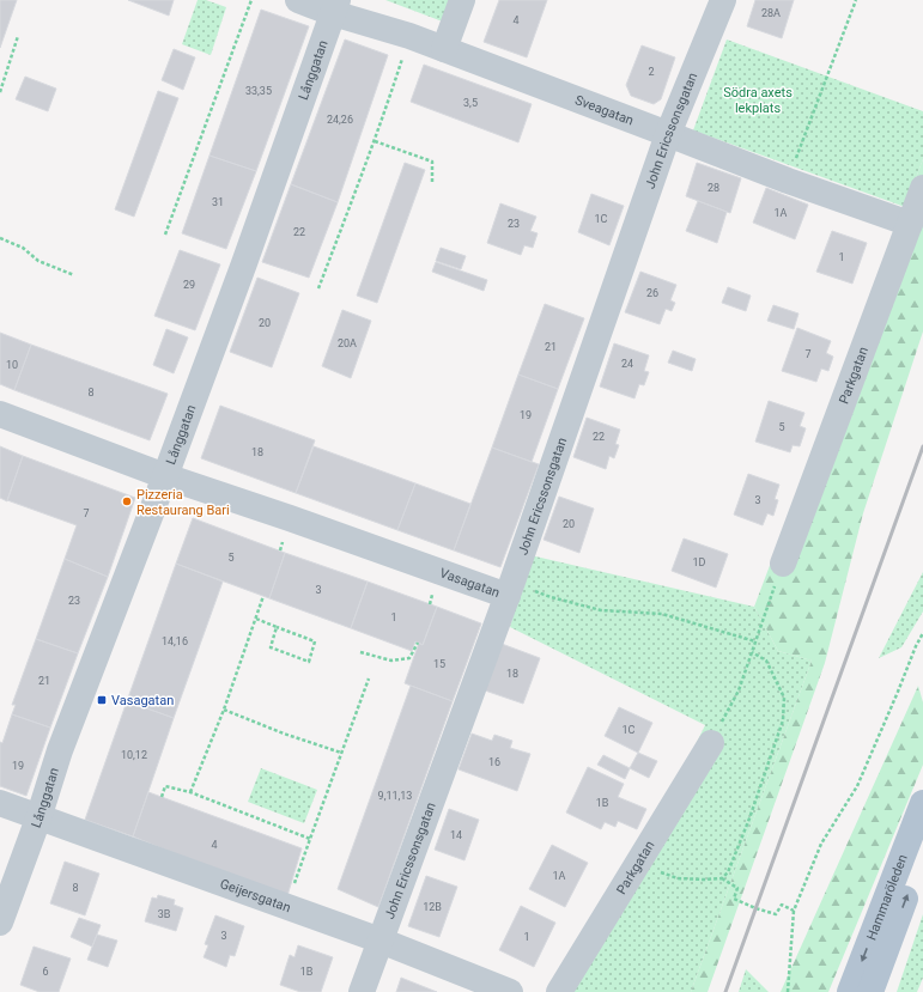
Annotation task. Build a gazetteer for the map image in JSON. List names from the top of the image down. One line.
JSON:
{"streets":{"main road":["Hammaröleden"],"street":["Långgatan","Sveagatan","John Ericssonsgatan","Parkgatan","Vasagatan","Geijersgatan"]},"crossings":[["Långgatan","Sveagatan"],["Långgatan","Vasagatan"],["Långgatan","Geijersgatan"],["Sveagatan","John Ericssonsgatan"],["Sveagatan","Parkgatan"],["John Ericssonsgatan","Vasagatan"],["John Ericssonsgatan","Geijersgatan"]],"parks":["Södra axets lekplats"],"places":{"other":["Pizzeria Restaurang Bari"],"transit":["Vasagatan"]},"house_numbers":["28A","4","2","33,35","3,5","24,26","28","31","1A","1C","23","22","1","29","26","20","20A","21","7","24","10","8","19","5","22","18","3","7","20","5","1D","3","23","1","14,16","15","18","21","1C","10,12","16","19","9,11,13","1B","14","4","1A","8","12B","3B","3","1","6","1B"]}
